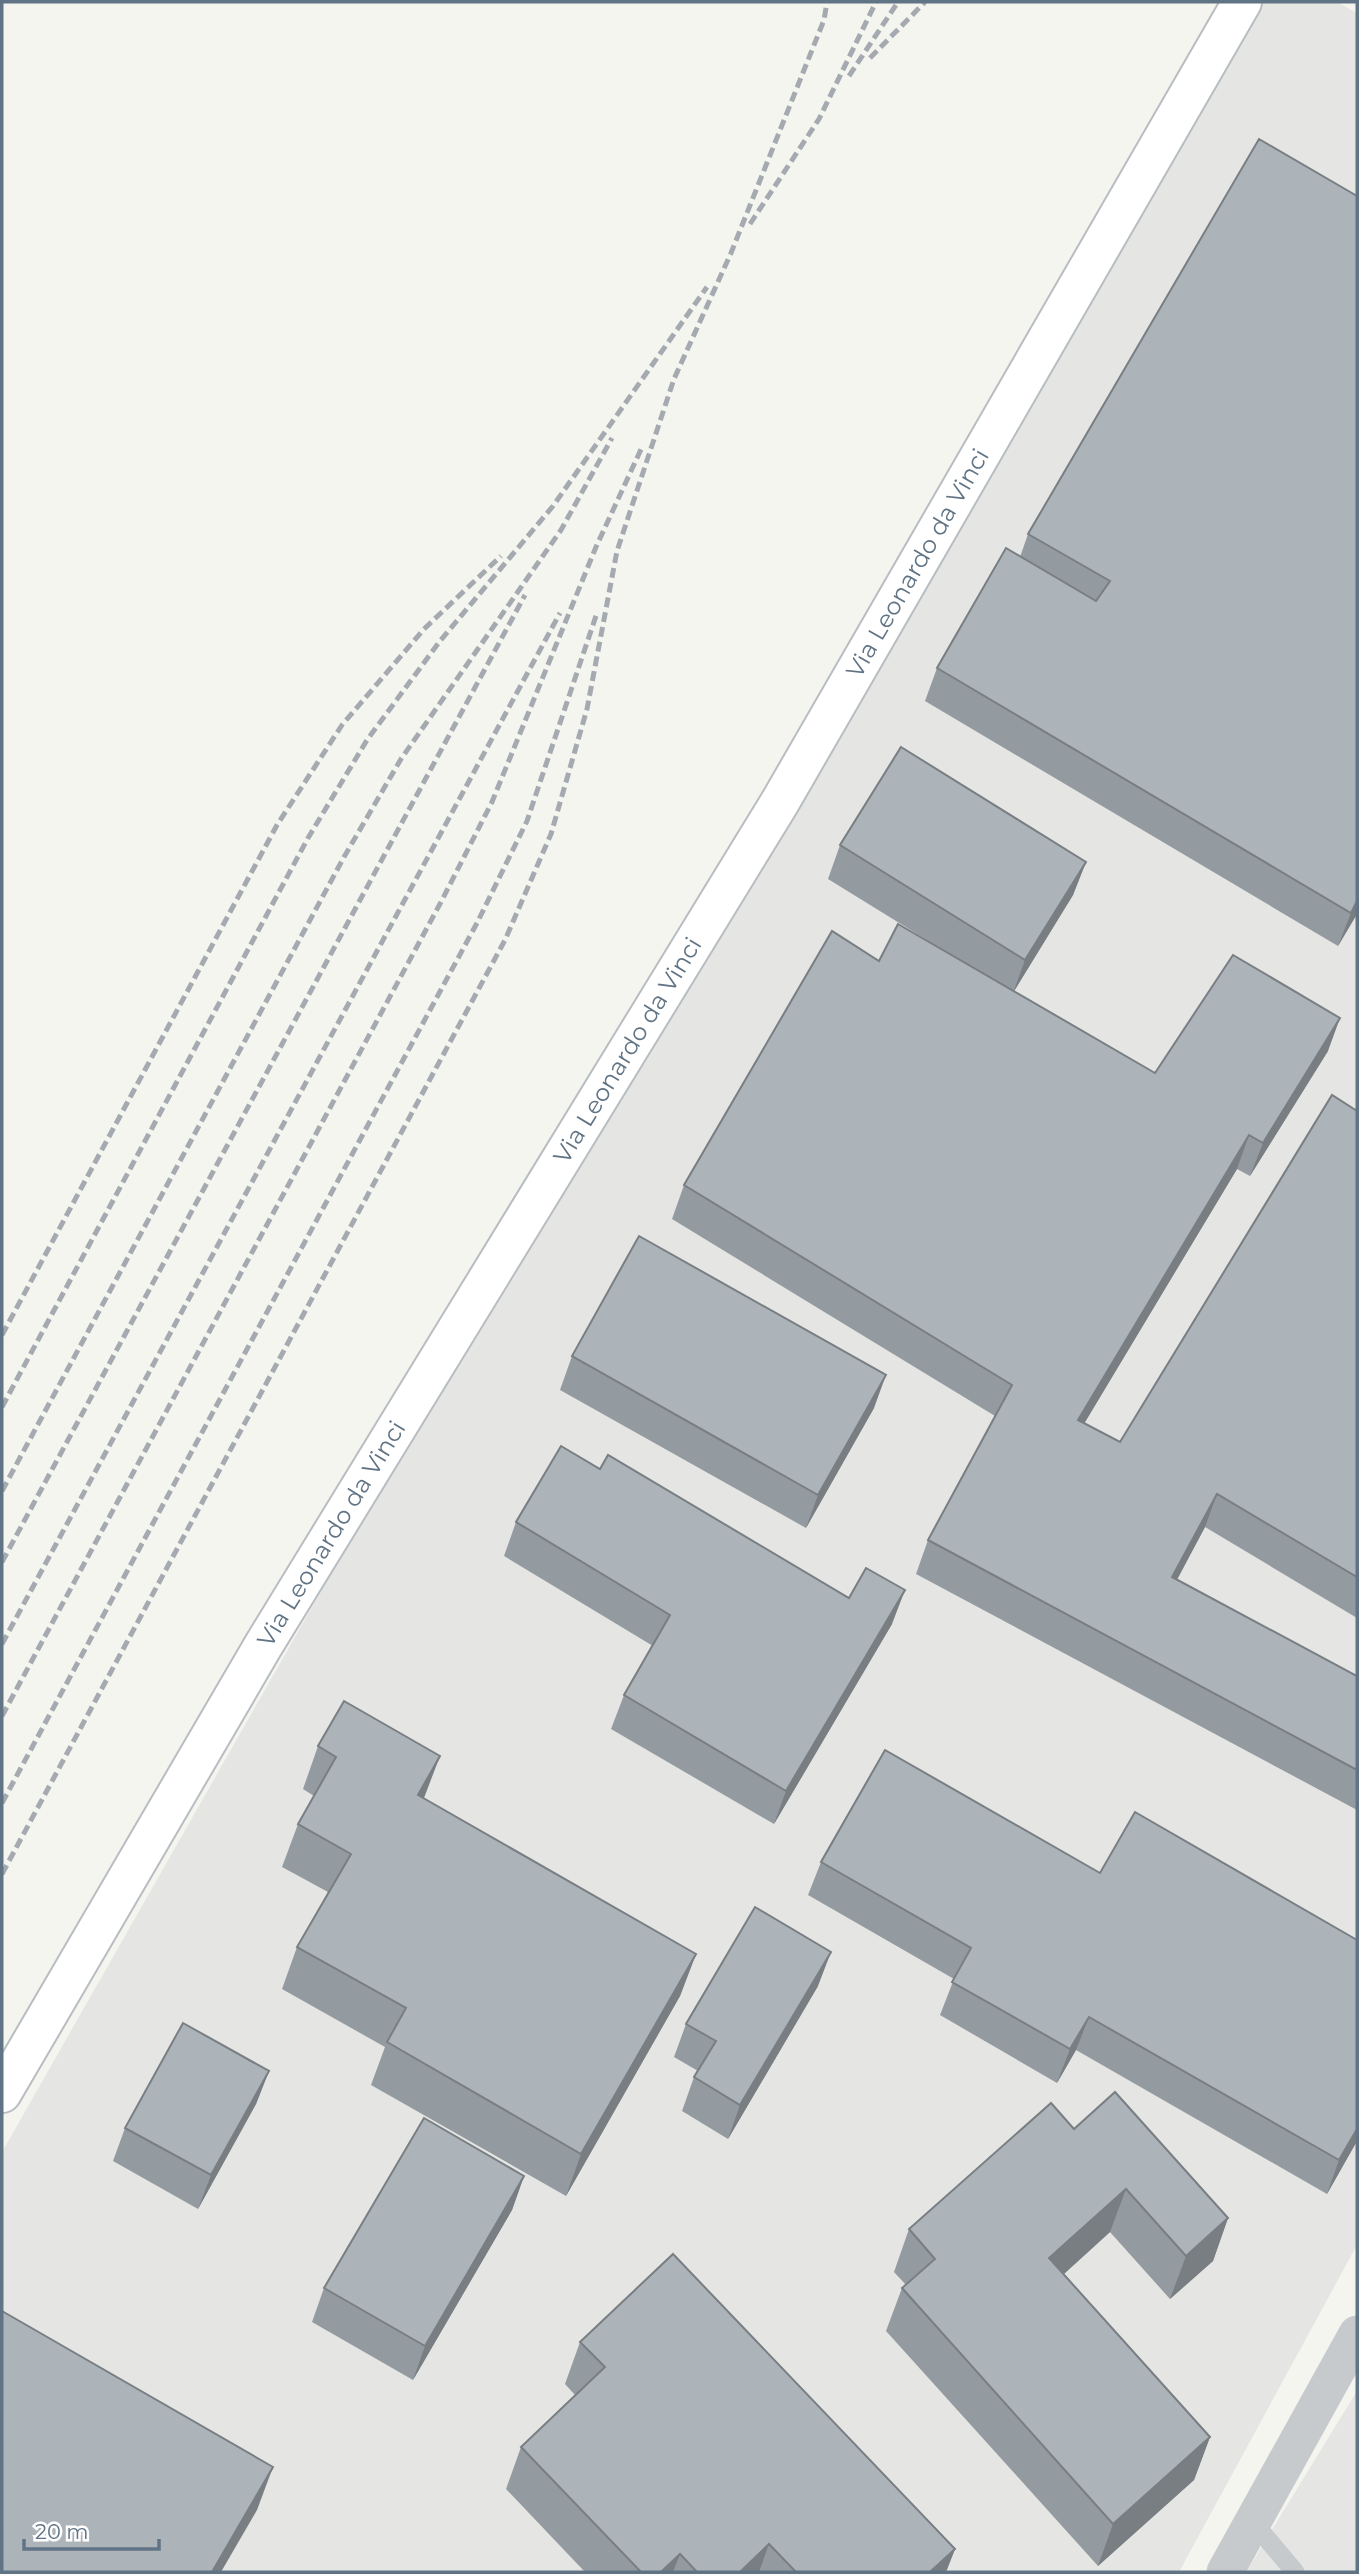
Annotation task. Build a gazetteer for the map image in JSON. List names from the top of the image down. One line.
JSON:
{"streets":{"street":["Via Leonardo da Vinci"]},"scale_bar":"20 m"}
